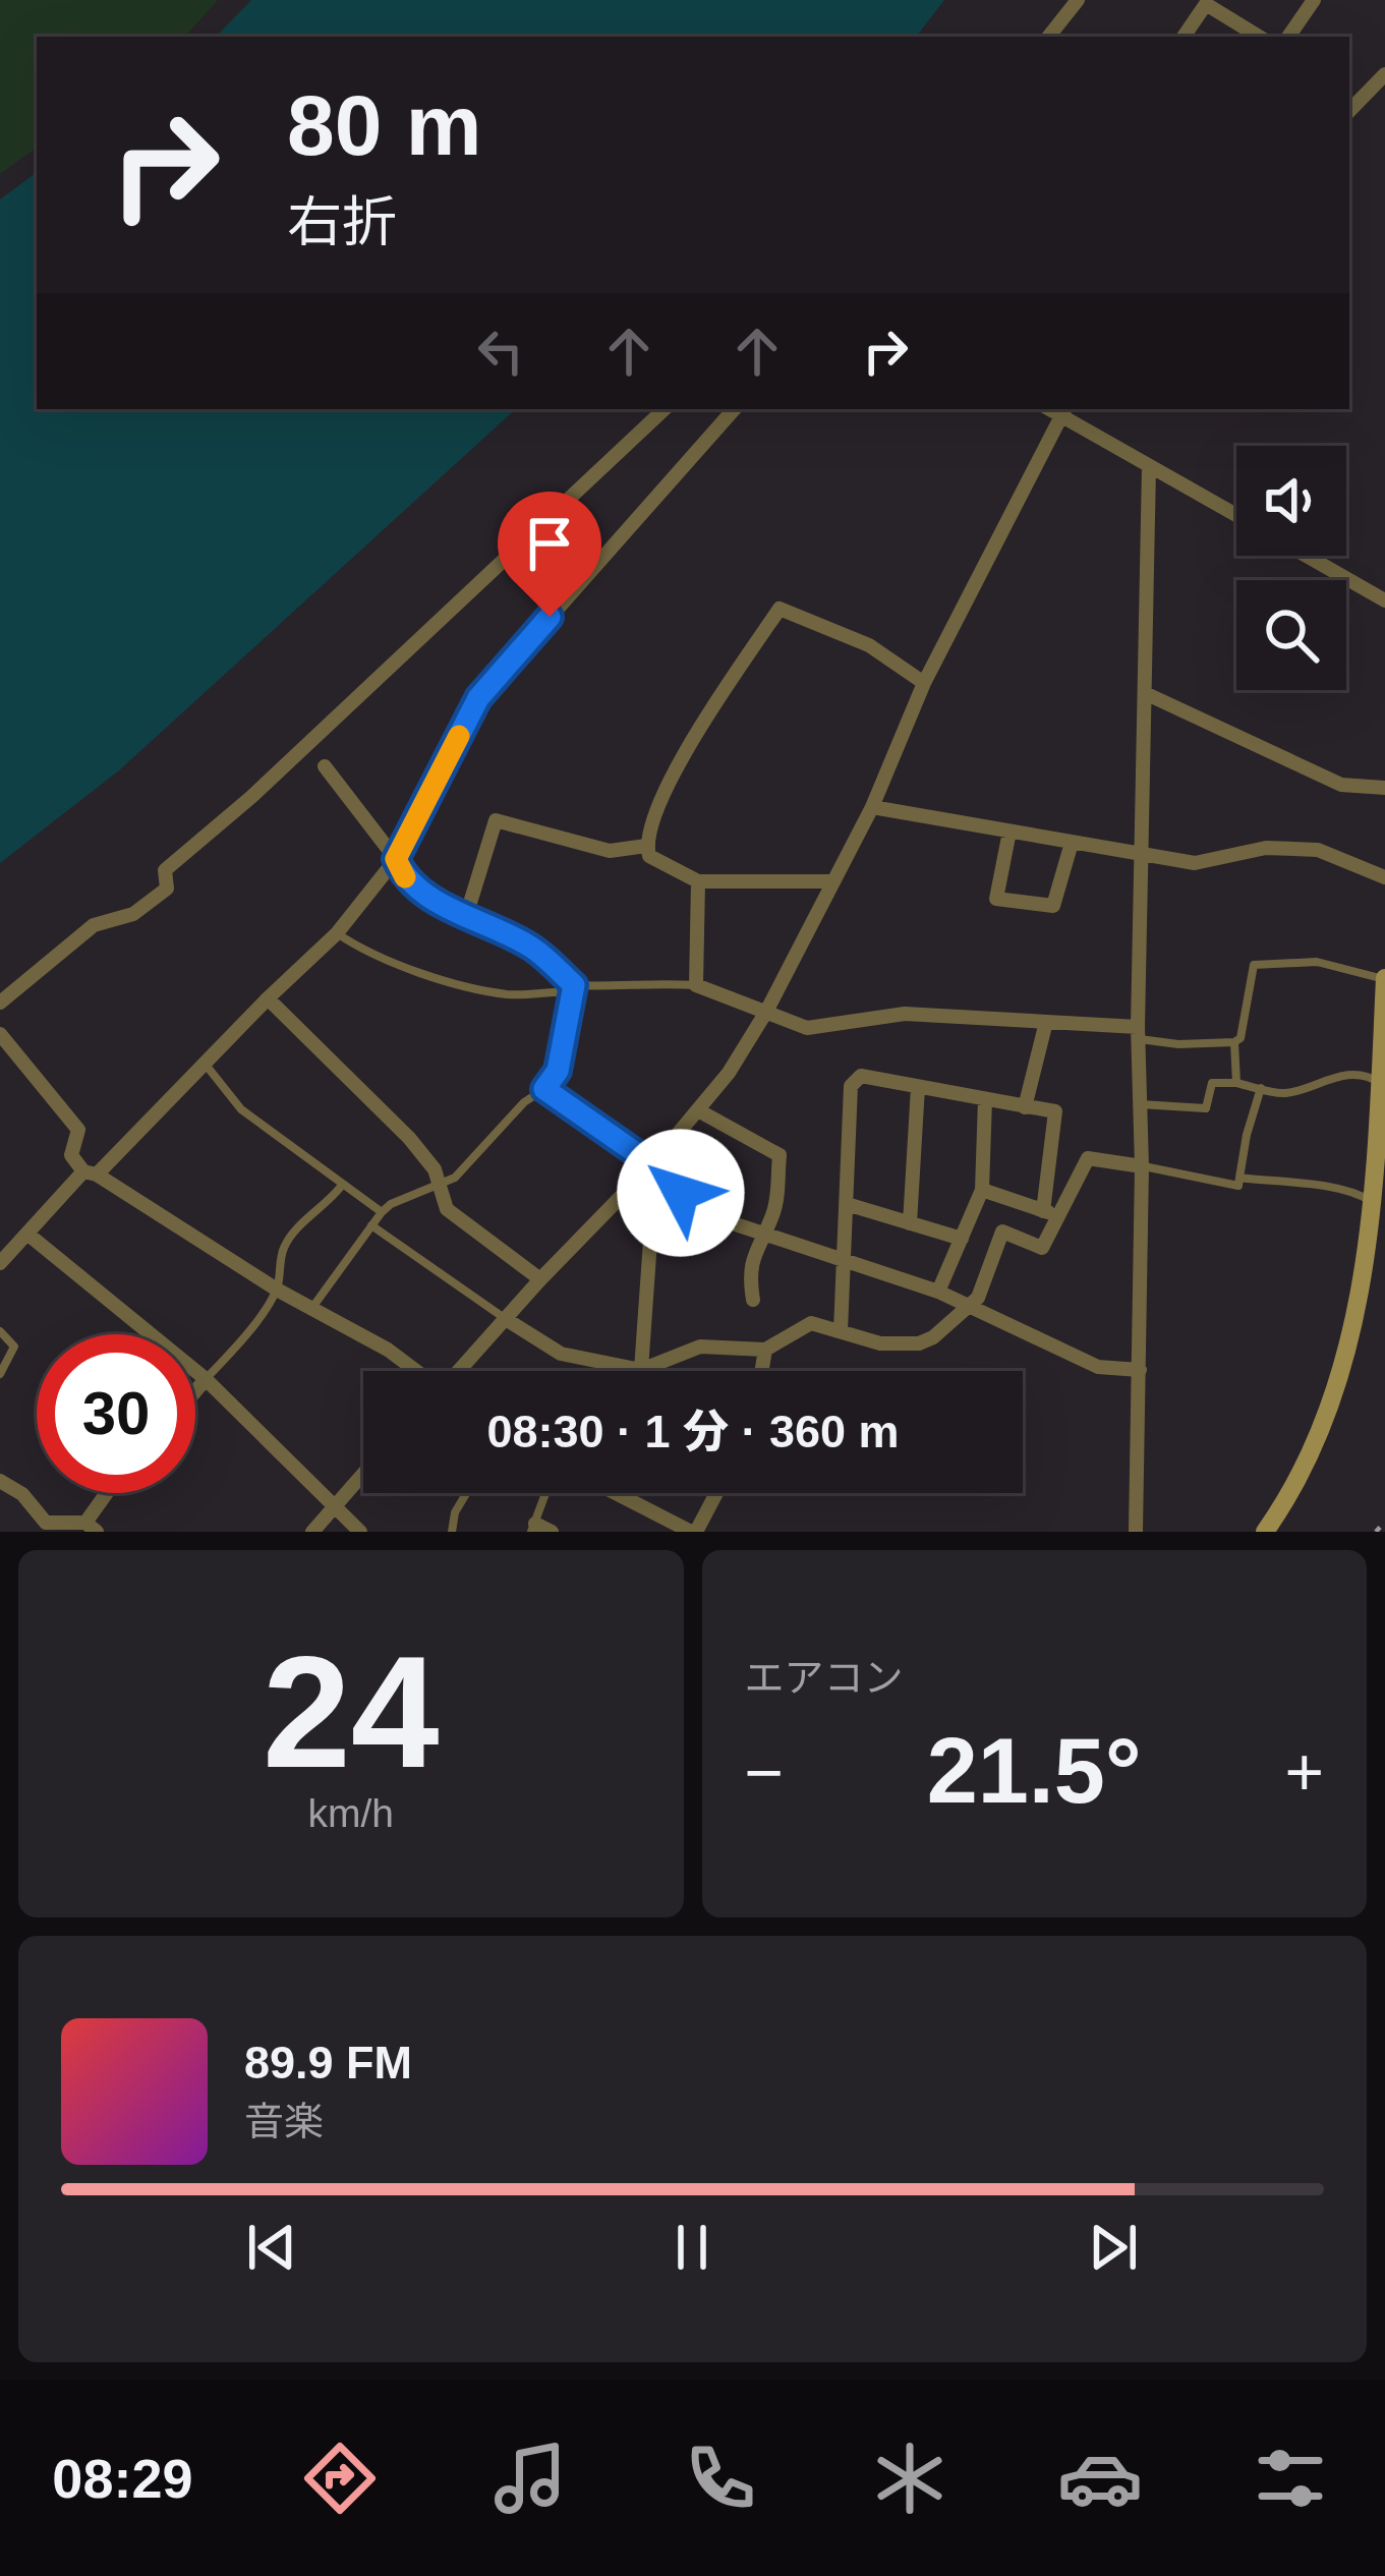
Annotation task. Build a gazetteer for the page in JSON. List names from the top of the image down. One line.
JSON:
{"page":{"turn":["80 m","右折"],"limit":"30","trip":"08:30 · 1 分 · 360 m","tile":[["24","km/h"],"エアコン"],"heat":["−","21.5°","+"],"song":["89.9 FM","音楽"],"tabs":"08:29"}}
